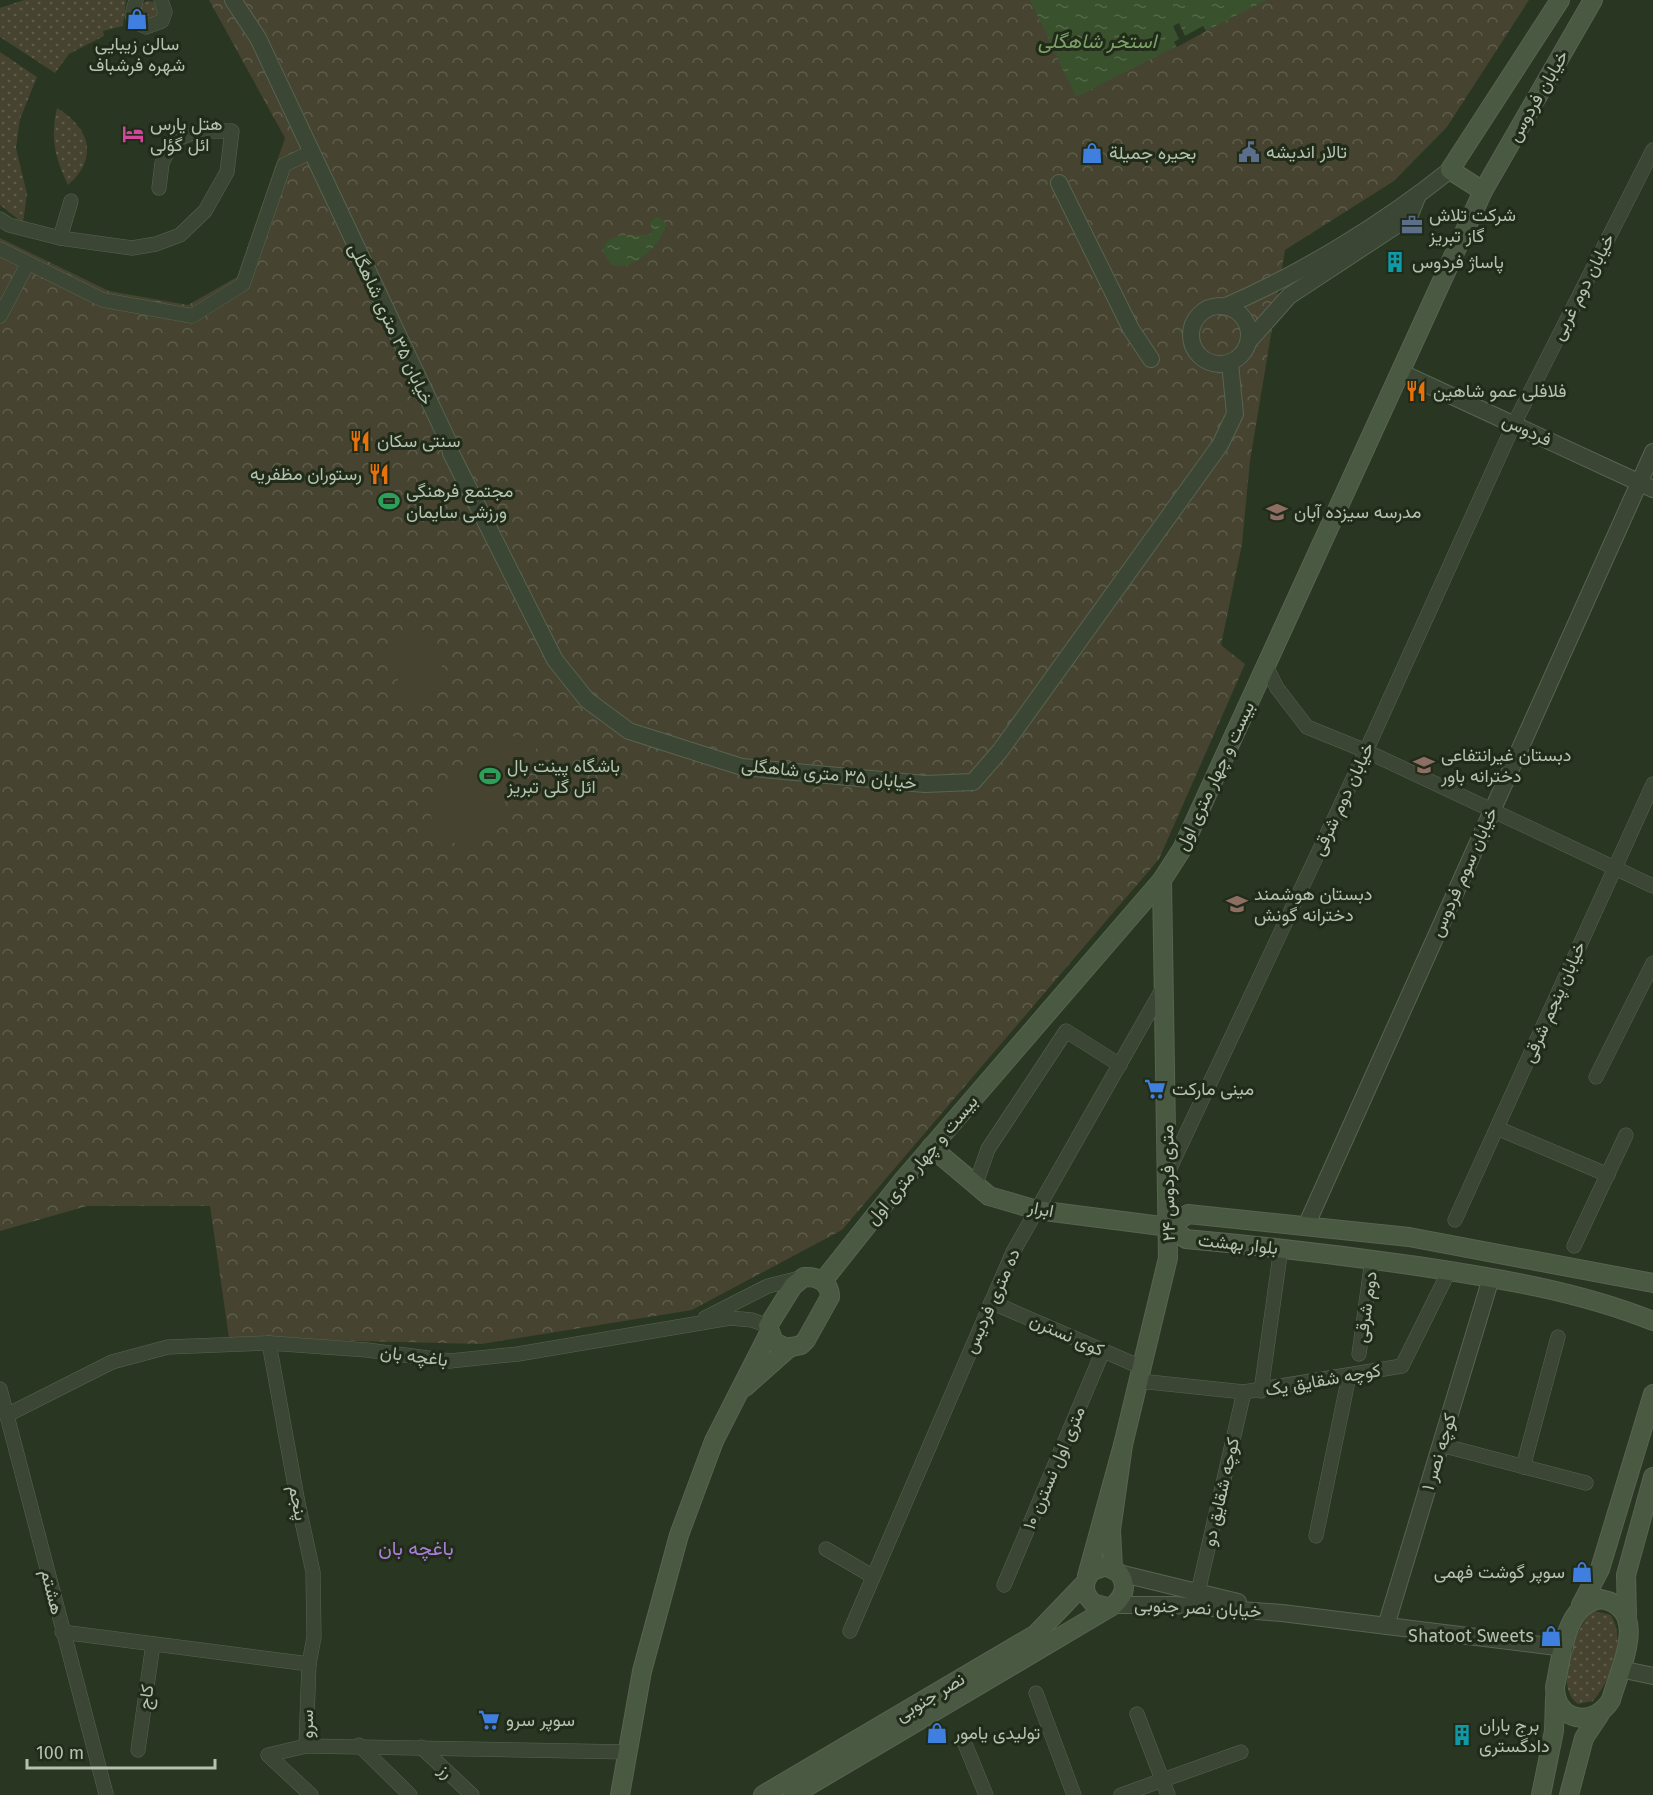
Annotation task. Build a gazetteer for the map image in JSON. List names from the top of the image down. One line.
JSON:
{"streets":{"main road":["خیابان فردوس","بیست و چهار متری اول","۲۴ متری فردوس","ابرار","بلوار بهشت","نصر جنوبی"],"street":["خیابان دوم غربی","خیابان ۳۵ متری شاهگلی","فردوس","خیابان دوم شرقی","خیابان سوم فردوس","خیابان پنجم شرقی","ده متری فردیس","دوم شرقی","کوی نسترن","باغچه بان","کوچه شقایق یک","کوچه نصر ۱","۱۰ متری اول نسترن","کوچه شقایق دو","پنجم","هشتم","خیابان نصر جنوبی","کاج","سرو","رز"]},"crossings":[["خیابان فردوس","بیست و چهار متری اول"],["خیابان دوم غربی","فردوس"],["خیابان دوم غربی","خیابان دوم شرقی"],["فردوس","بیست و چهار متری اول"],["فردوس","خیابان دوم شرقی"],["فردوس","خیابان سوم فردوس"],["بیست و چهار متری اول","۲۴ متری فردوس"],["بیست و چهار متری اول","ابرار"],["خیابان دوم شرقی","۲۴ متری فردوس"],["خیابان سوم فردوس","بلوار بهشت"],["۲۴ متری فردوس","ابرار"],["۲۴ متری فردوس","بلوار بهشت"],["۲۴ متری فردوس","ده متری فردیس"],["۲۴ متری فردوس","کوی نسترن"],["۲۴ متری فردوس","کوچه شقایق یک"],["۲۴ متری فردوس","خیابان نصر جنوبی"],["۲۴ متری فردوس","نصر جنوبی"],["ابرار","بلوار بهشت"],["ابرار","ده متری فردیس"],["بلوار بهشت","دوم شرقی"],["بلوار بهشت","کوچه شقایق یک"],["بلوار بهشت","کوچه نصر ۱"],["ده متری فردیس","کوی نسترن"],["کوی نسترن","کوچه شقایق یک"],["کوی نسترن","۱۰ متری اول نسترن"],["باغچه بان","پنجم"],["باغچه بان","هشتم"],["کوچه شقایق یک","کوچه شقایق دو"],["کوچه نصر ۱","خیابان نصر جنوبی"],["کوچه شقایق دو","خیابان نصر جنوبی"],["پنجم","سرو"],["خیابان نصر جنوبی","نصر جنوبی"],["سرو","رز"]],"districts":["باغچه بان"],"water":["استخر شاهگلی"],"places":{"shop":["سالن زیبایی شهره فرشباف","بحیره جمیلة","سوپر گوشت فهمی","Shatoot Sweets","تولیدی یامور"],"hotel":["هتل پارس ائل گؤلی"],"public building":["تالار اندیشه"],"office":["شرکت تلاش گاز تبریز"],"building":["پاساژ فردوس","برج باران دادگستری"],"restaurant":["فلافلی عمو شاهین","سنتی سکان","رستوران مظفریه"],"sports":["مجتمع فرهنگی ورزشی سایمان","باشگاه پینت بال ائل گلی تبریز"],"school or university":["مدرسه سیزده آبان","دبستان غیرانتفاعی دخترانه باور","دبستان هوشمند دخترانه گونش"],"supermarket":["مینی مارکت","سوپر سرو"]},"scale_bar":"100 m"}
